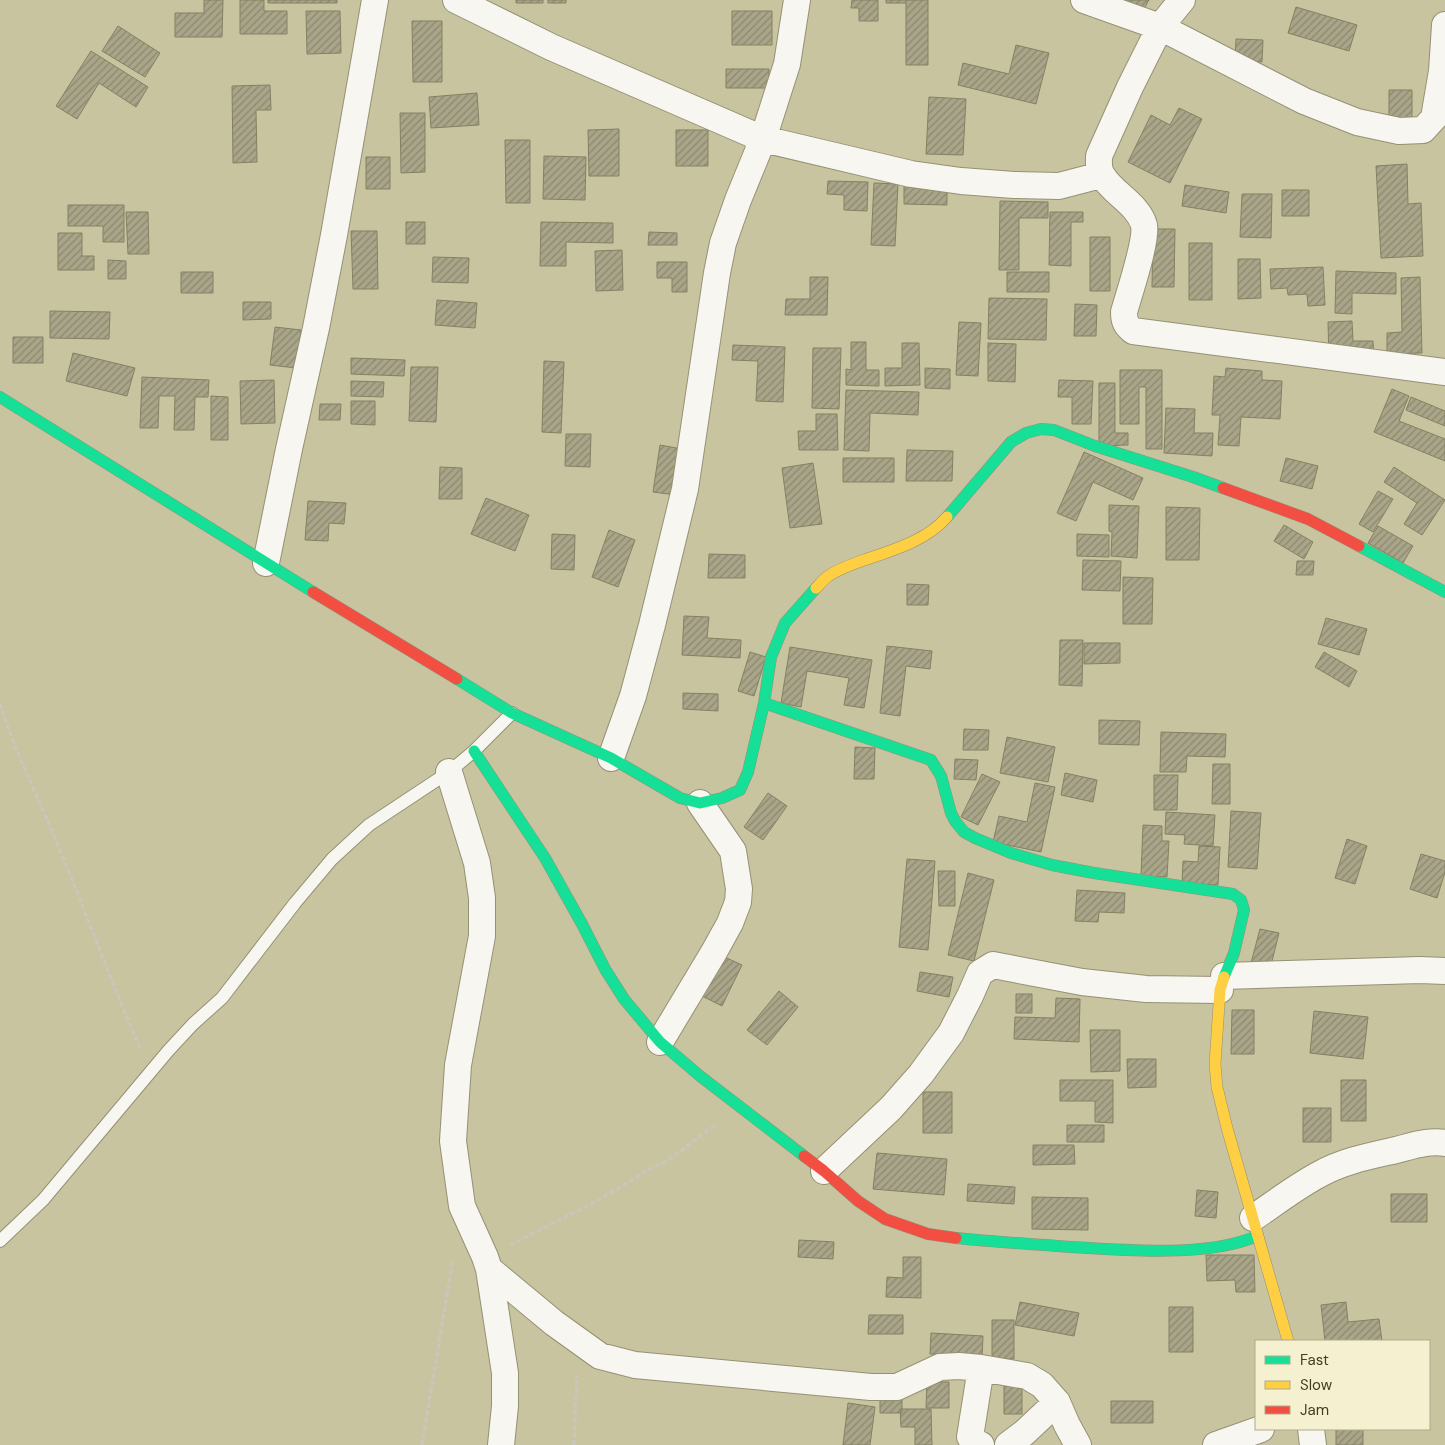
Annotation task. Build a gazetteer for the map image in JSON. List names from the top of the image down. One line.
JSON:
{"legend":["Fast","Slow","Jam"]}
